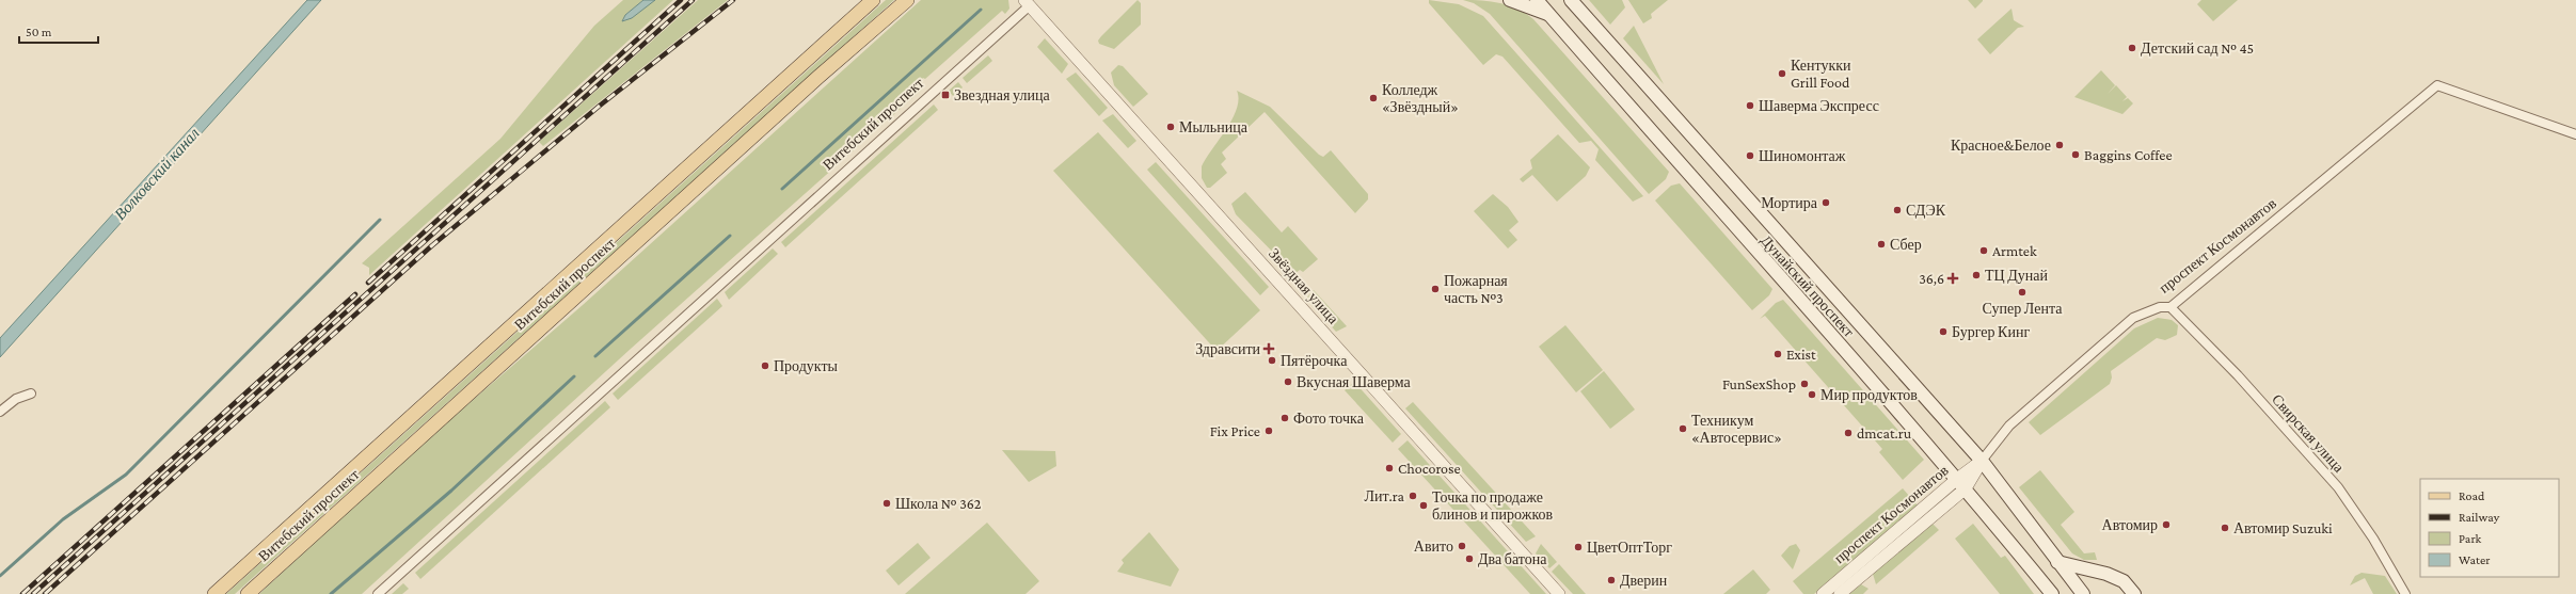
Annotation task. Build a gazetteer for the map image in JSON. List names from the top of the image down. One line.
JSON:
{"streets":{"main road":["Витебский проспект","Дунайский проспект"],"street":["проспект Космонавтов","Звёздная улица","Свирская улица"]},"crossings":[["Витебский проспект","Звёздная улица"],["проспект Космонавтов","Дунайский проспект"],["проспект Космонавтов","Свирская улица"]],"water":["Волковский канал"],"places":{"other":["Детский сад № 45","Кентукки Grill Food","Колледж «Звёздный»","Шаверма Экспресс","Мыльница","Красное&Белое","Baggins Coffee","Шиномонтаж","Мортира","СДЭК","Сбер","Armtek","ТЦ Дунай","Пожарная часть №3","Супер Лента","Бургер Кинг","Exist","Пятёрочка","Продукты","Вкусная Шаверма","FunSexShop","Мир продуктов","Фото точка","Техникум «Автосервис»","Fix Price","dmcat.ru","Chocorose","Лит.ra","Школа № 362","Точка по продаже блинов и пирожков","Автомир","Автомир Suzuki","Авито","ЦветОптТорг","Два батона","Дверин"],"transit":["Звездная улица"],"health":["36,6","Здравсити"]},"legend":["Road","Railway","Park","Water"],"scale_bar":"50 m"}
